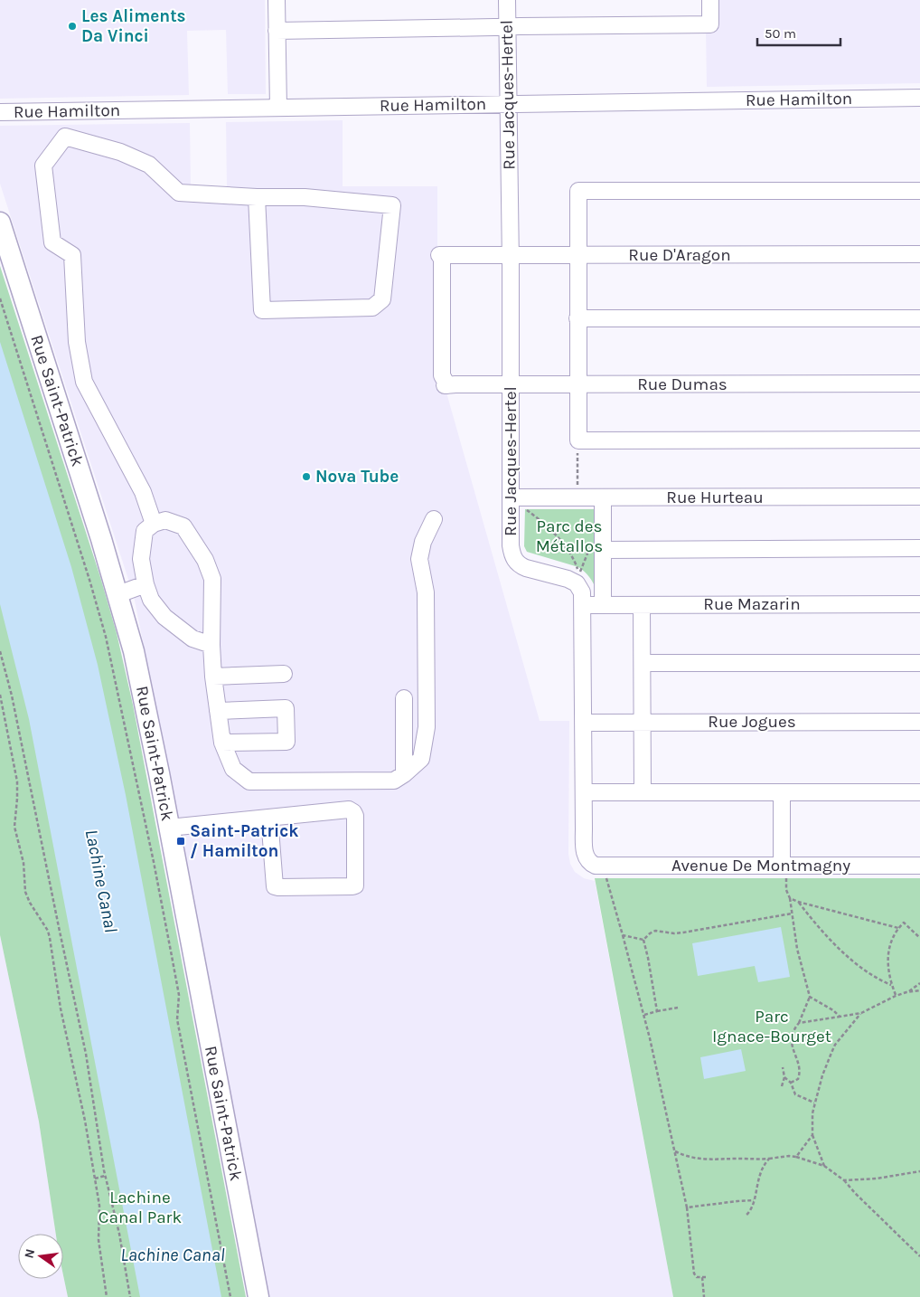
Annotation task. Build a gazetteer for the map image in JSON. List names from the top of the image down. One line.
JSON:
{"streets":{"main road":["Rue Saint-Patrick"],"street":["Rue Jacques-Hertel","Rue Hamilton","Rue D'Aragon","Rue Dumas","Rue Hurteau","Rue Mazarin","Rue Jogues","Avenue De Montmagny"]},"crossings":[["Rue Jacques-Hertel","Rue Hamilton"],["Rue Jacques-Hertel","Rue D'Aragon"],["Rue Jacques-Hertel","Rue Dumas"],["Rue Jacques-Hertel","Rue Hurteau"],["Rue Jacques-Hertel","Rue Mazarin"],["Rue Jacques-Hertel","Rue Jogues"],["Rue Jacques-Hertel","Avenue De Montmagny"],["Rue D'Aragon","Rue Dumas"]],"water":["Lachine Canal"],"parks":["Parc des Métallos","Parc Ignace-Bourget","Lachine Canal Park"],"places":{"other":["Les Aliments Da Vinci","Nova Tube"],"transit":["Saint-Patrick / Hamilton"]},"scale_bar":"50 m","north":"left"}
